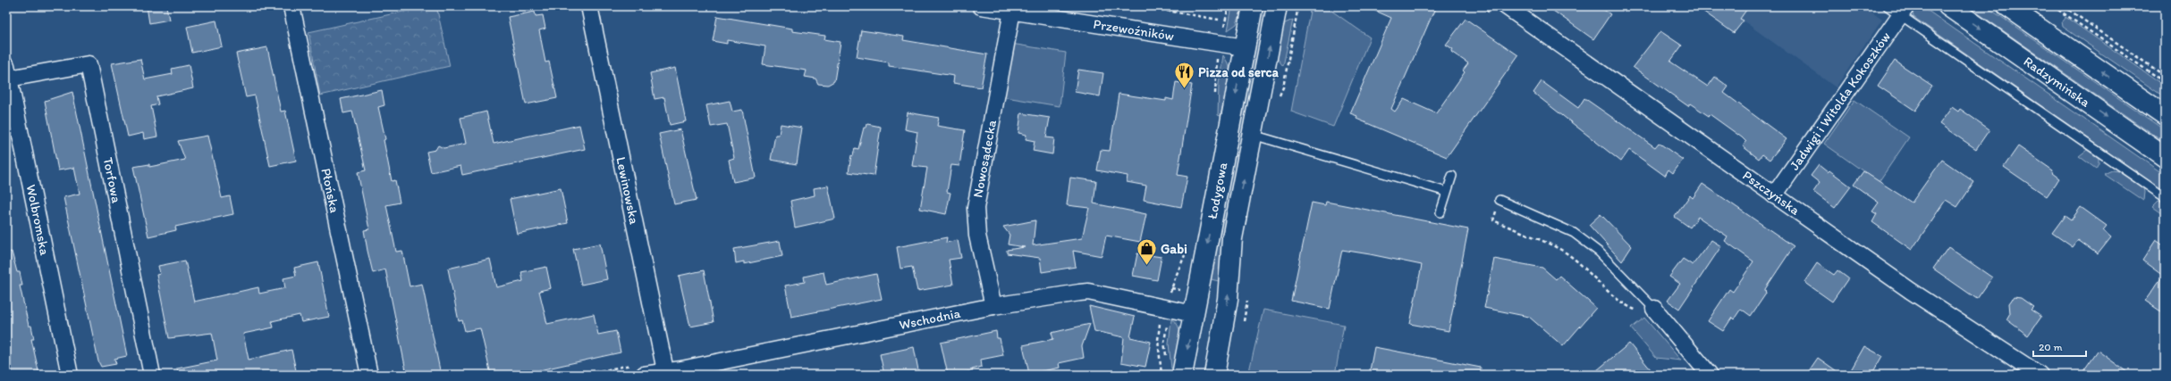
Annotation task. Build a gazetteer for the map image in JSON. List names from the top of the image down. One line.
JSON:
{"streets":{"main road":["Radzymińska","Łodygowa"],"street":["Przewoźników","Jadwigi i Witolda Kokoszków","Nowosądecka","Torfowa","Płońska","Lewinowska","Pszczyńska","Wolbromska","Wschodnia"]},"crossings":[["Przewoźników","Nowosądecka"],["Przewoźników","Łodygowa"],["Jadwigi i Witolda Kokoszków","Pszczyńska"],["Nowosądecka","Wschodnia"],["Torfowa","Wolbromska"],["Lewinowska","Wschodnia"],["Łodygowa","Wschodnia"]],"places":{"restaurant":["Pizza od serca"],"shop":["Gabi"]},"scale_bar":"20 m"}
